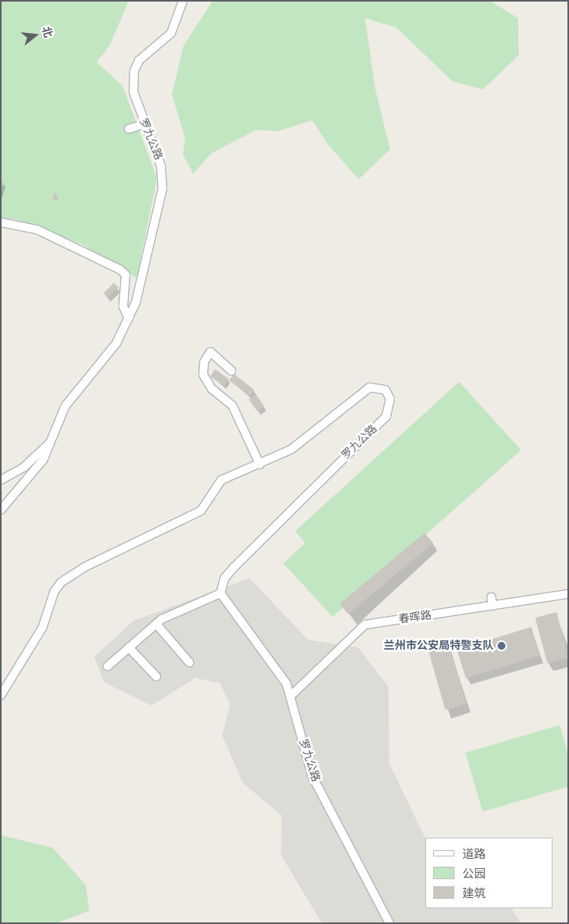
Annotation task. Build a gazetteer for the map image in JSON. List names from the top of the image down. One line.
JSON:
{"streets":{"street":["罗九公路","春晖路"]},"crossings":[["罗九公路","春晖路"]],"places":["兰州市公安局特警支队"],"legend":["道路","公园","建筑"],"north":"right"}
